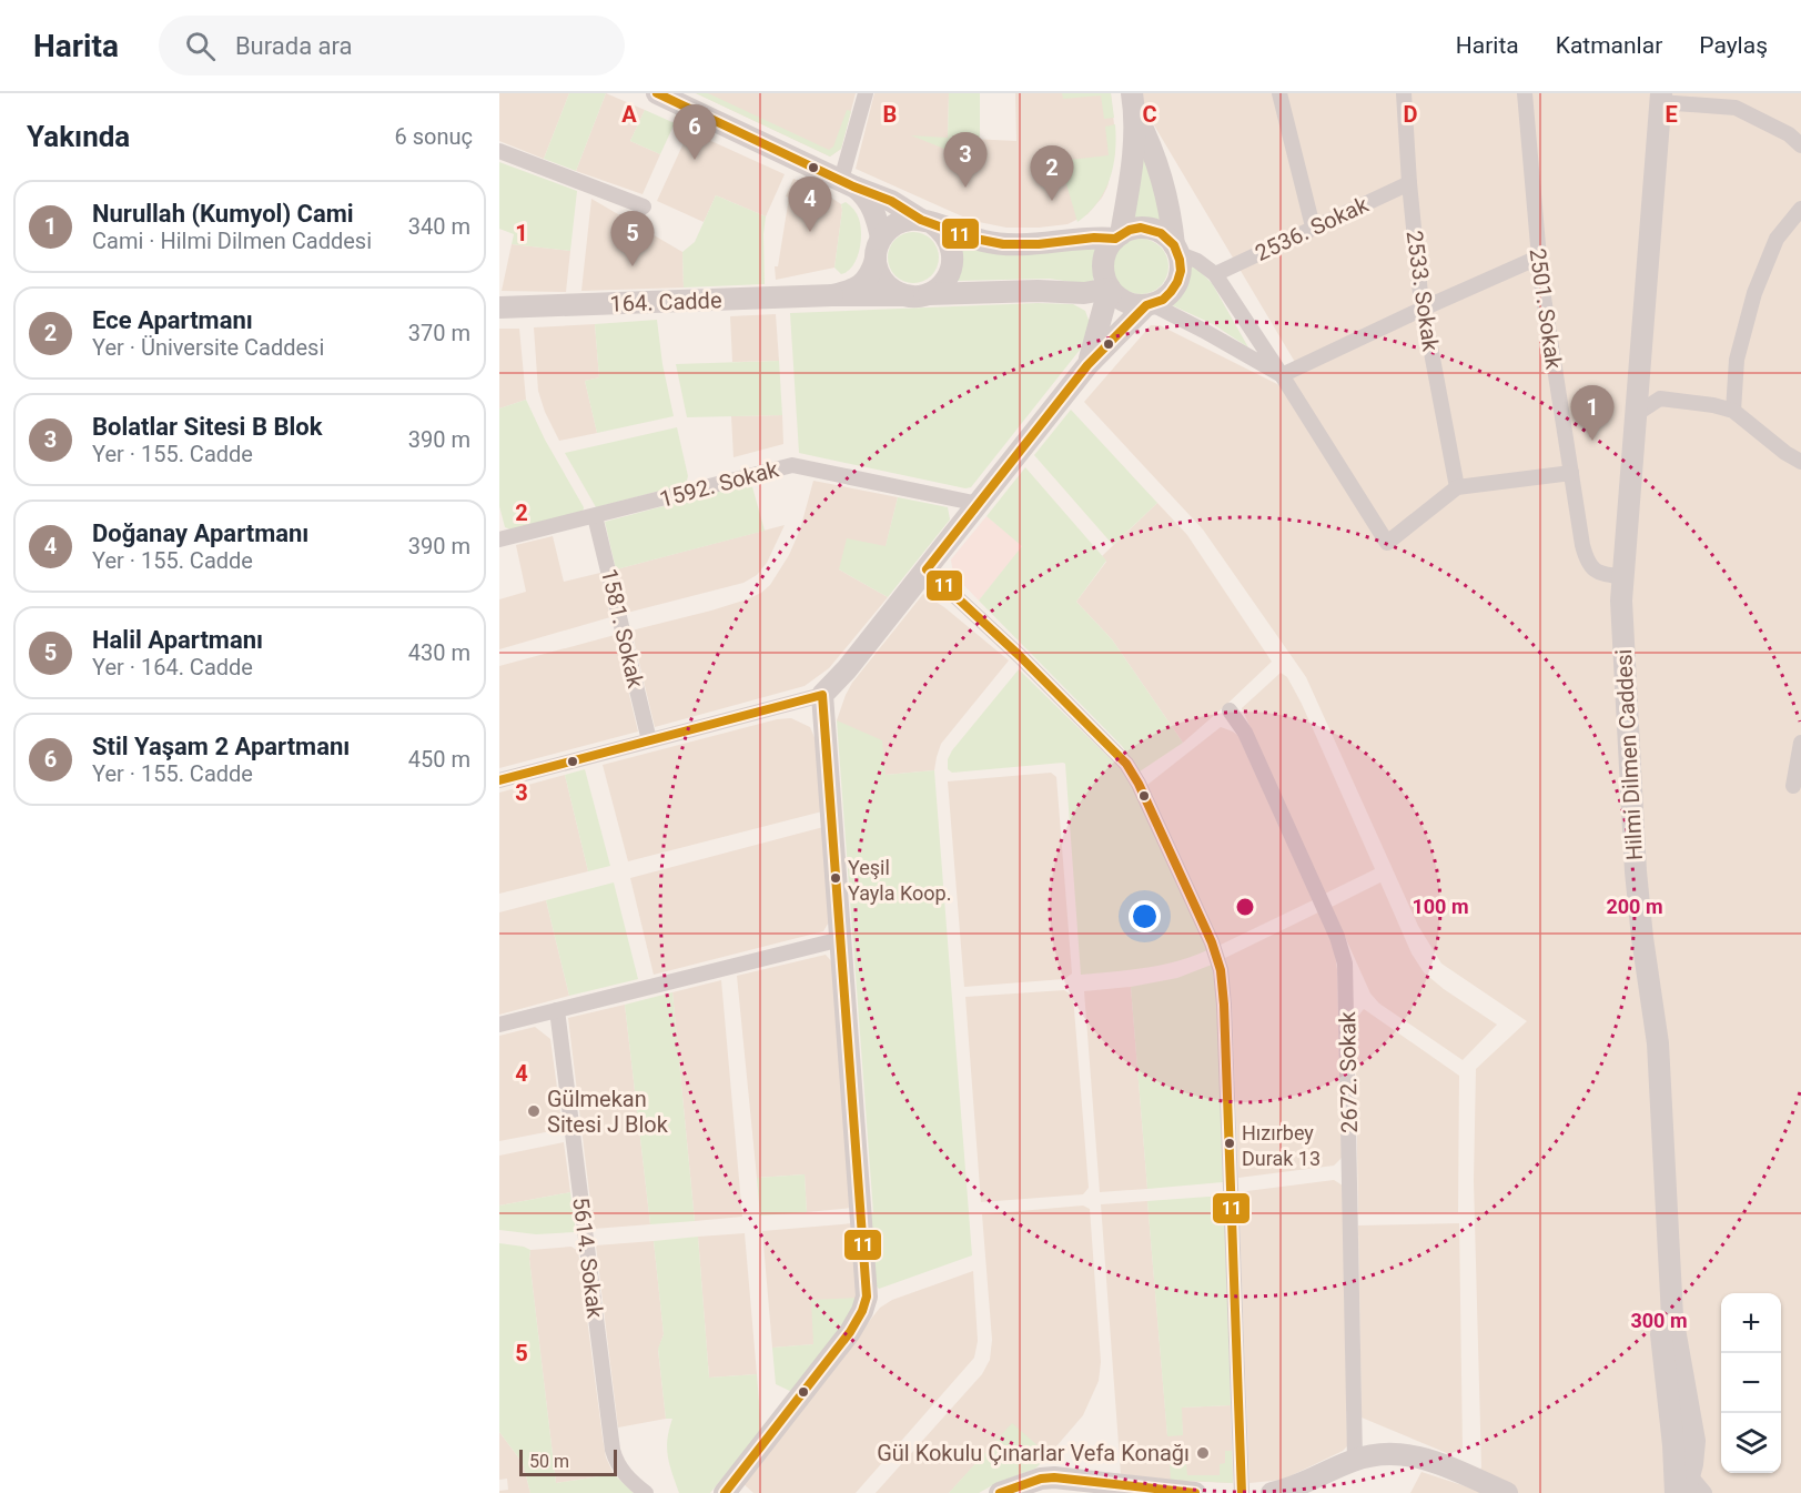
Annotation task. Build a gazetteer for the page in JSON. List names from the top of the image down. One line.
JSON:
{"streets":{"street":["2536. Sokak","2533. Sokak","164. Cadde","2501. Sokak","1592. Sokak","1581. Sokak","Hilmi Dilmen Caddesi","2672. Sokak","5614. Sokak"]},"crossings":[["2536. Sokak","2533. Sokak"],["2501. Sokak","Hilmi Dilmen Caddesi"],["1592. Sokak","1581. Sokak"]],"places":["Yeşil Yayla Koop.","Gülmekan Sitesi J Blok","Hızırbey Durak 13","Gül Kokulu Çınarlar Vefa Konağı"],"lines":["transit line 11"],"scale_bar":"50 m","page":{"header":"Harita","search":"Burada ara","nav":["Harita","Katmanlar","Paylaş"],"heading":["Yakında","6 sonuç"],"pins":["6","3","2","4","5","1"],"list":[{"mark":"1","name":"Nurullah (Kumyol) Cami","note":"Cami · Hilmi Dilmen Caddesi","value":"340 m"},{"mark":"2","name":"Ece Apartmanı","note":"Yer · Üniversite Caddesi","value":"370 m"},{"mark":"3","name":"Bolatlar Sitesi B Blok","note":"Yer · 155. Cadde","value":"390 m"},{"mark":"4","name":"Doğanay Apartmanı","note":"Yer · 155. Cadde","value":"390 m"},{"mark":"5","name":"Halil Apartmanı","note":"Yer · 164. Cadde","value":"430 m"},{"mark":"6","name":"Stil Yaşam 2 Apartmanı","note":"Yer · 155. Cadde","value":"450 m"}],"map_buttons":["+","−"],"scale":"50 m"},"grid":{"columns":["A","B","C","D","E"],"rows":["1","2","3","4","5"]},"rings":["100 m","200 m","300 m"]}
